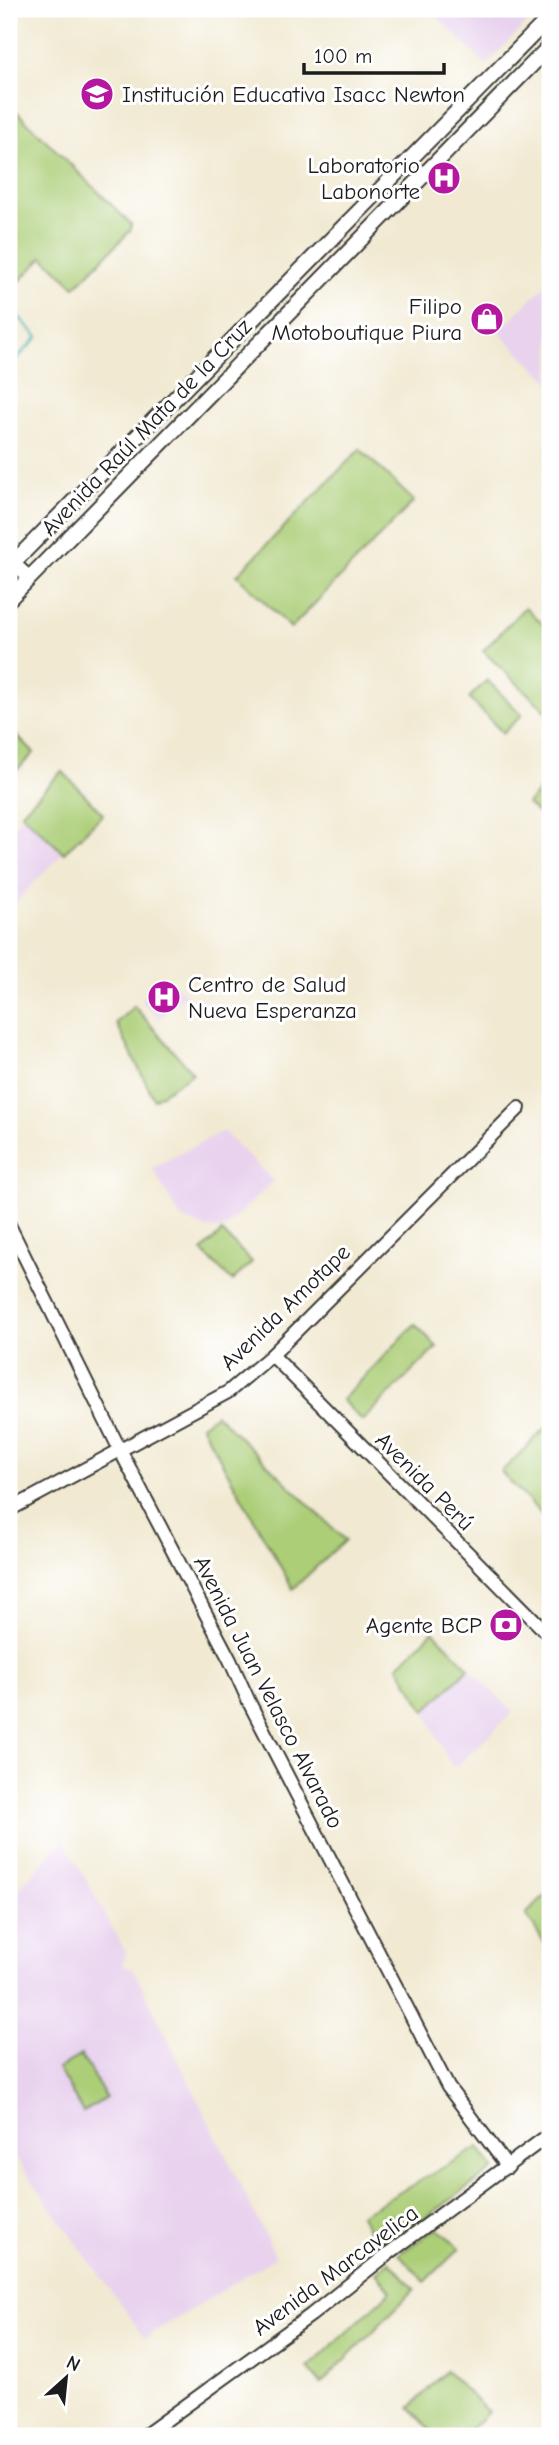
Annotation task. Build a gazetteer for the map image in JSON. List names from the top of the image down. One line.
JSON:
{"streets":{"main road":["Avenida Raúl Mata de la Cruz"],"street":["Avenida Amotape","Avenida Perú","Avenida Juan Velasco Alvarado","Avenida Marcavelica"]},"crossings":[["Avenida Amotape","Avenida Perú"],["Avenida Amotape","Avenida Juan Velasco Alvarado"],["Avenida Juan Velasco Alvarado","Avenida Marcavelica"]],"places":{"school or university":["Institución Educativa Isacc Newton"],"hospital":["Laboratorio Labonorte","Centro de Salud Nueva Esperanza"],"shop":["Filipo Motoboutique Piura"],"bank":["Agente BCP"]},"scale_bar":"100 m","north":"top right"}
